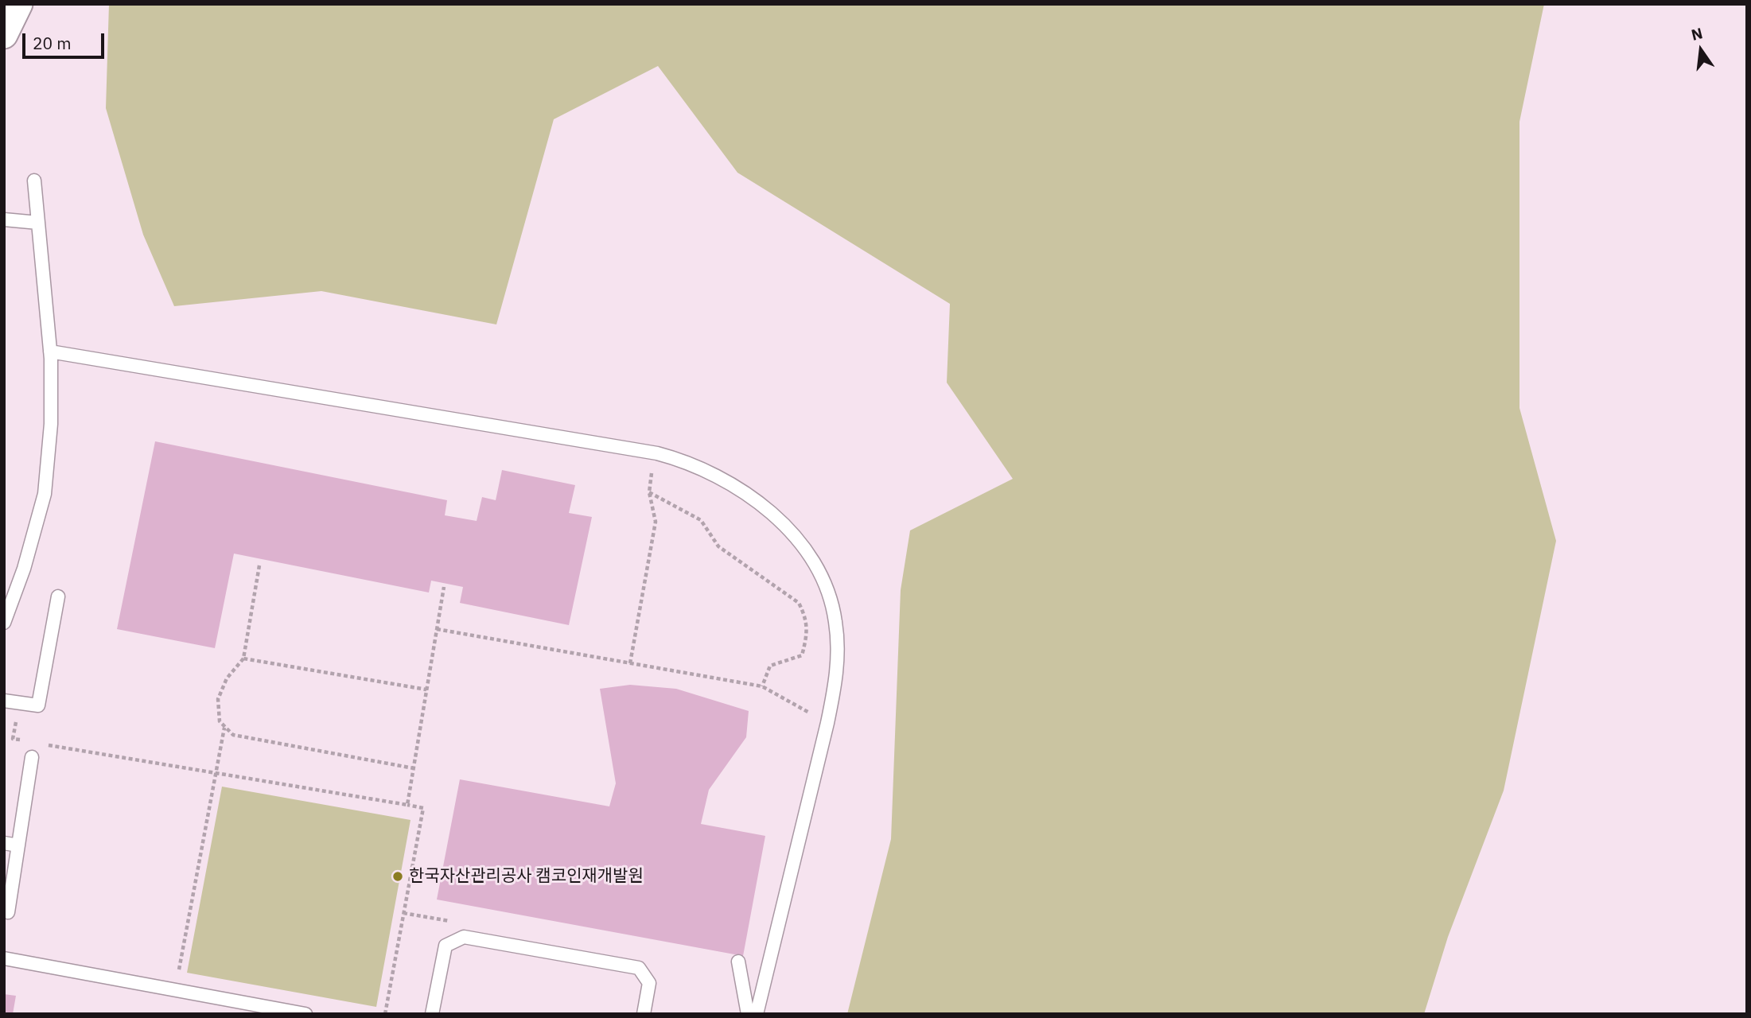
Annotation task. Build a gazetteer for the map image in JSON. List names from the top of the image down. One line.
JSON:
{"places":["한국자산관리공사 캠코인재개발원"],"scale_bar":"20 m","north":"top"}
